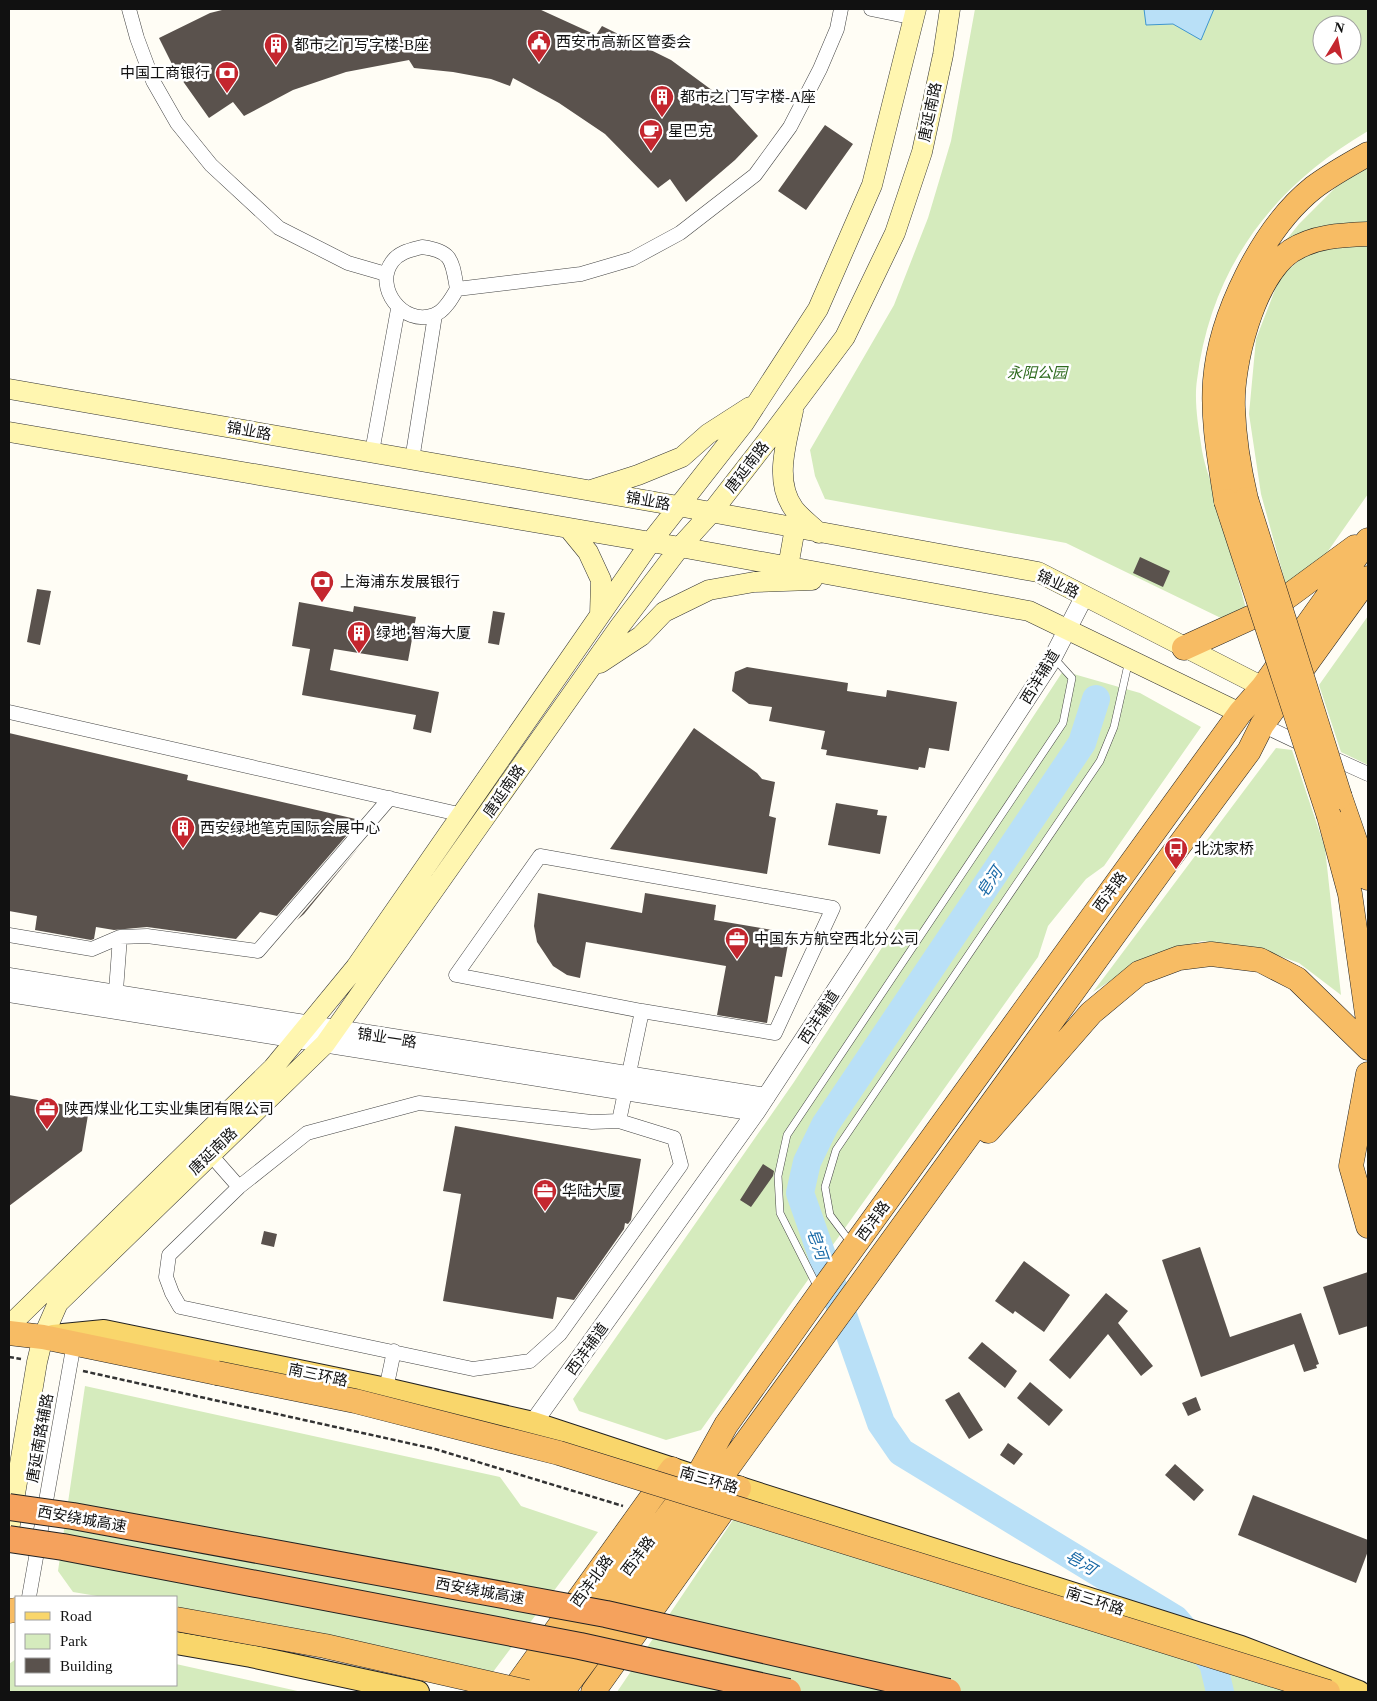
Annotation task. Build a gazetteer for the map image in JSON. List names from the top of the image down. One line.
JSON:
{"streets":{"highway":["西沣路","南三环路","西安绕城高速","西沣北路"],"main road":["唐延南路","锦业路"],"street":["西沣辅道","锦业一路","唐延南路辅路"]},"crossings":[["唐延南路","锦业路"],["唐延南路","锦业一路"],["唐延南路","南三环路"],["锦业路","西沣辅道"],["锦业路","西沣路"],["西沣辅道","锦业一路"],["西沣辅道","南三环路"],["西沣路","南三环路"],["南三环路","唐延南路辅路"],["南三环路","西沣北路"]],"water":["皂河"],"parks":["永阳公园"],"places":{"public building":["西安市高新区管委会"],"building":["都市之门写字楼-B座","都市之门写字楼-A座","绿地·智海大厦","西安绿地笔克国际会展中心"],"bank":["中国工商银行","上海浦东发展银行"],"cafe":["星巴克"],"bus stop":["北沈家桥"],"office":["中国东方航空西北分公司","陕西煤业化工实业集团有限公司","华陆大厦"]},"legend":["Road","Park","Building"],"north":"top"}
